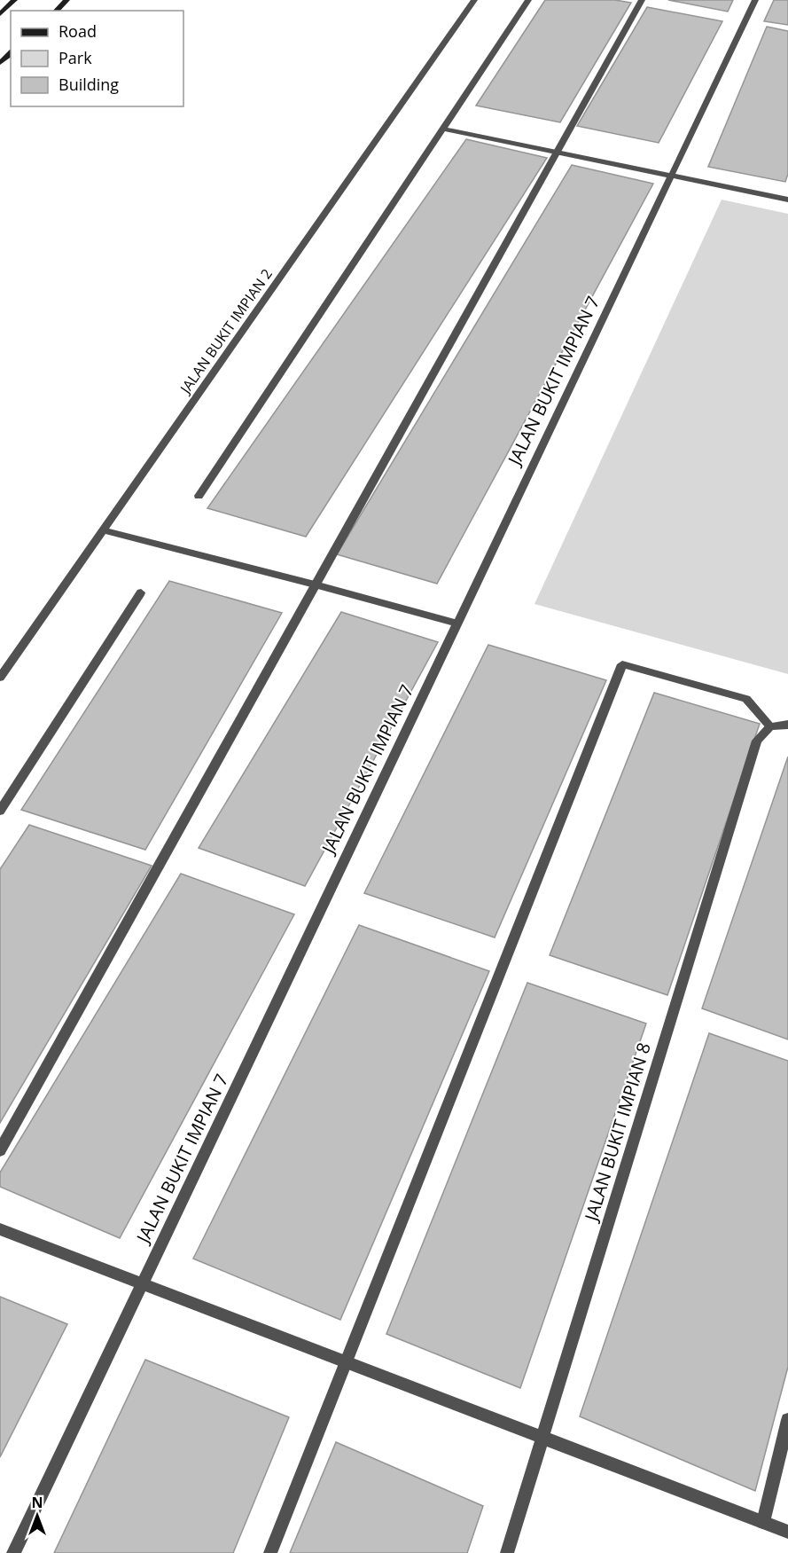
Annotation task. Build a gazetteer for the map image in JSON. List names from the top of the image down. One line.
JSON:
{"streets":{"street":["JALAN BUKIT IMPIAN 2","JALAN BUKIT IMPIAN 7","JALAN BUKIT IMPIAN 8"]},"legend":["Road","Park","Building"],"north":"top"}
